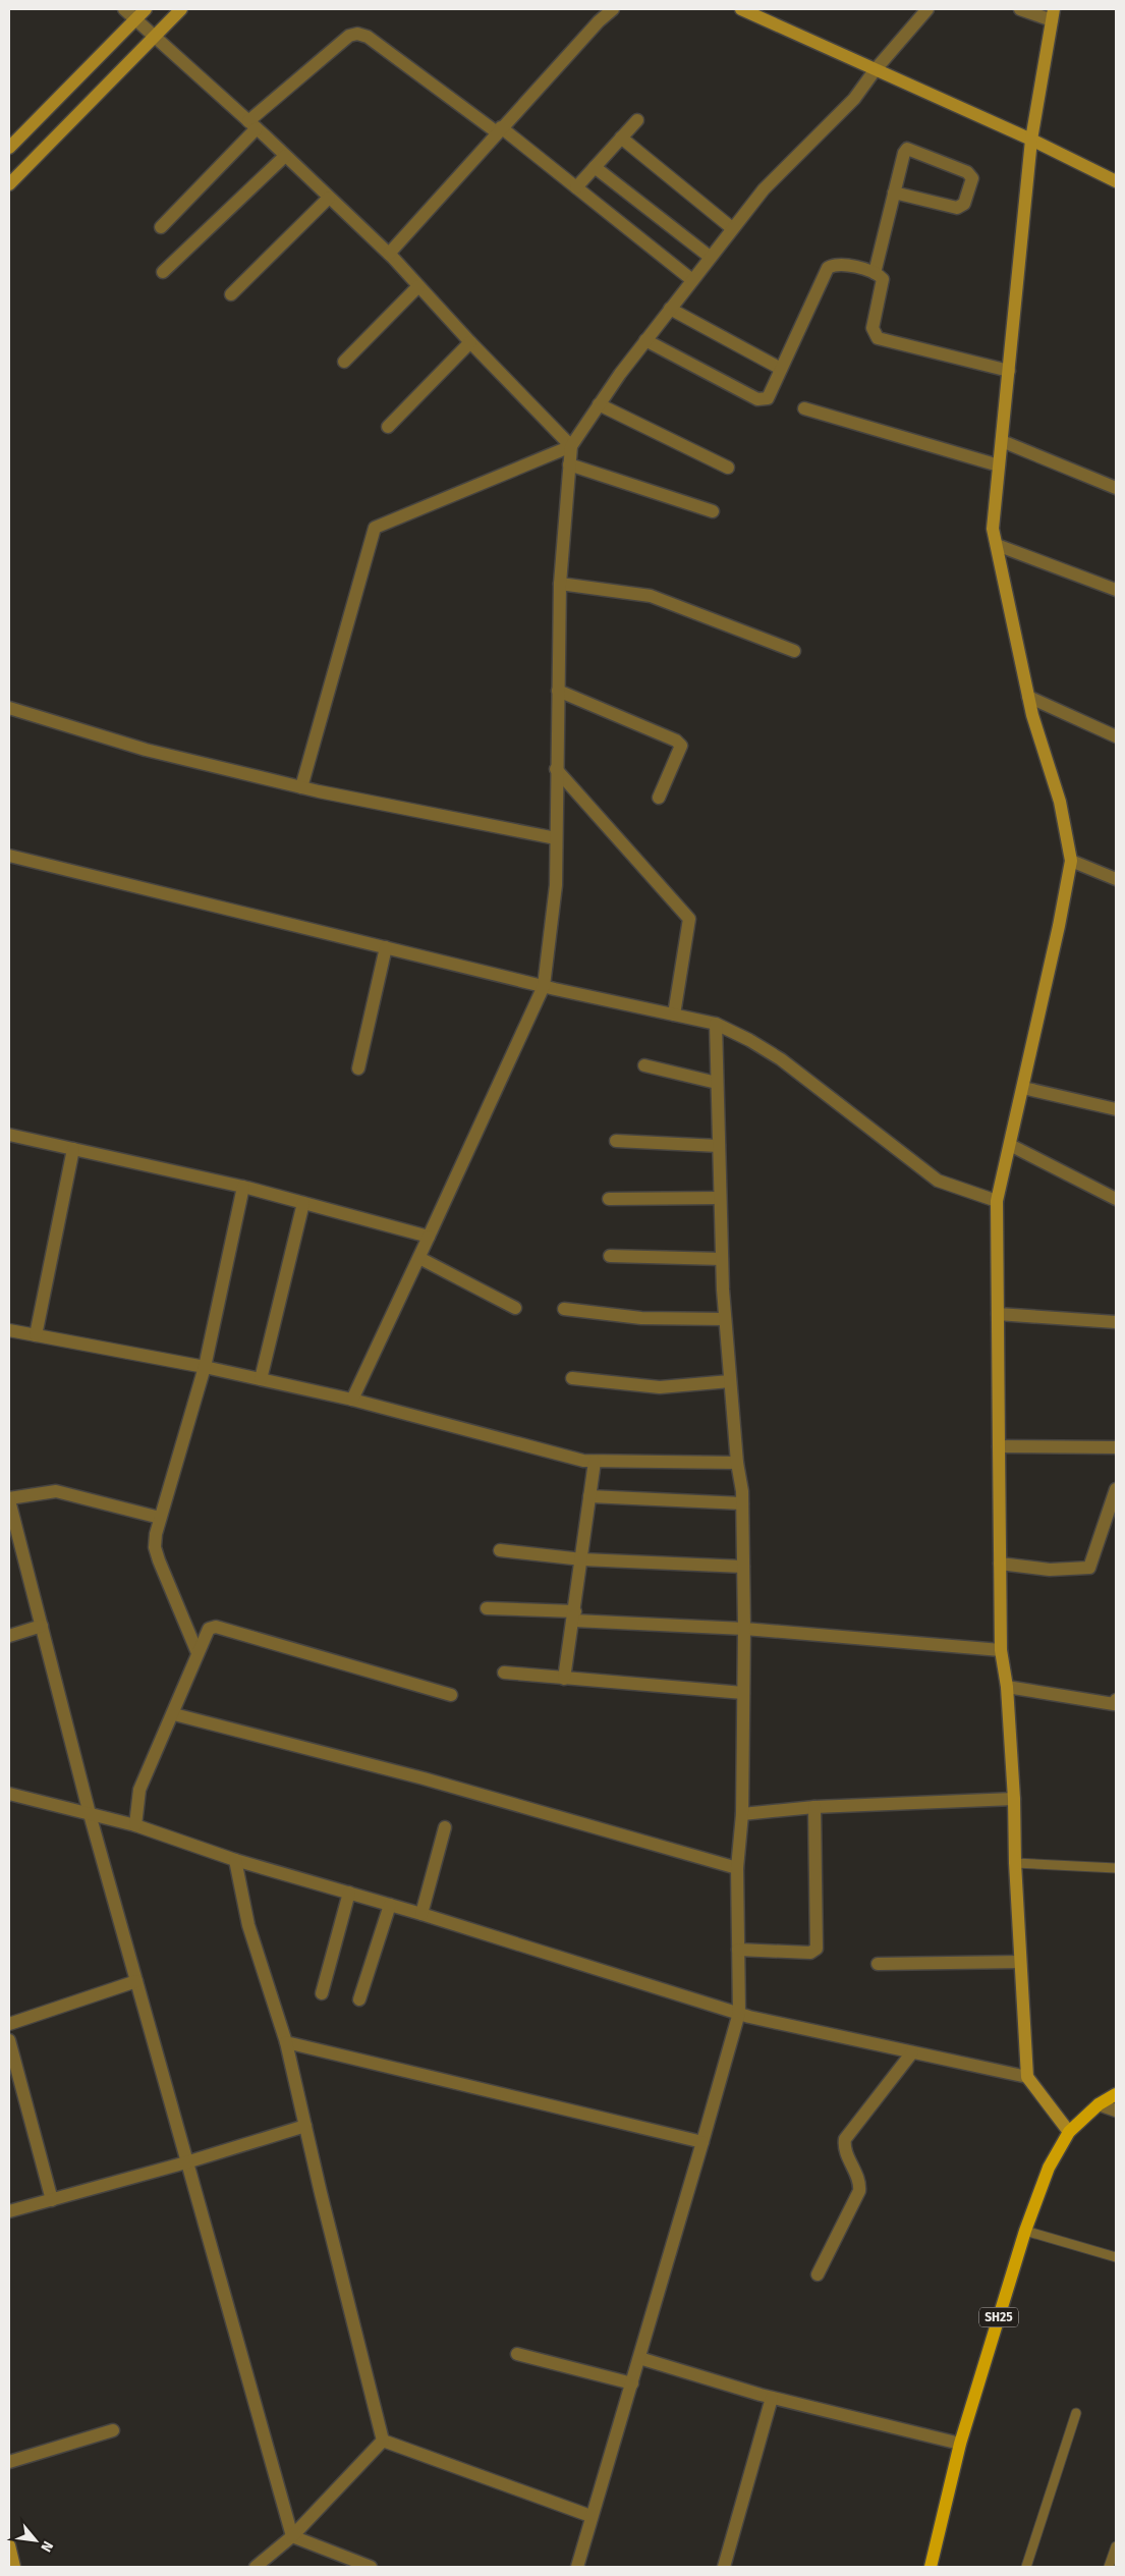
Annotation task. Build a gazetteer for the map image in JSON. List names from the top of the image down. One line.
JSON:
{"streets":{"main road":["SH25"]},"north":"bottom right"}
